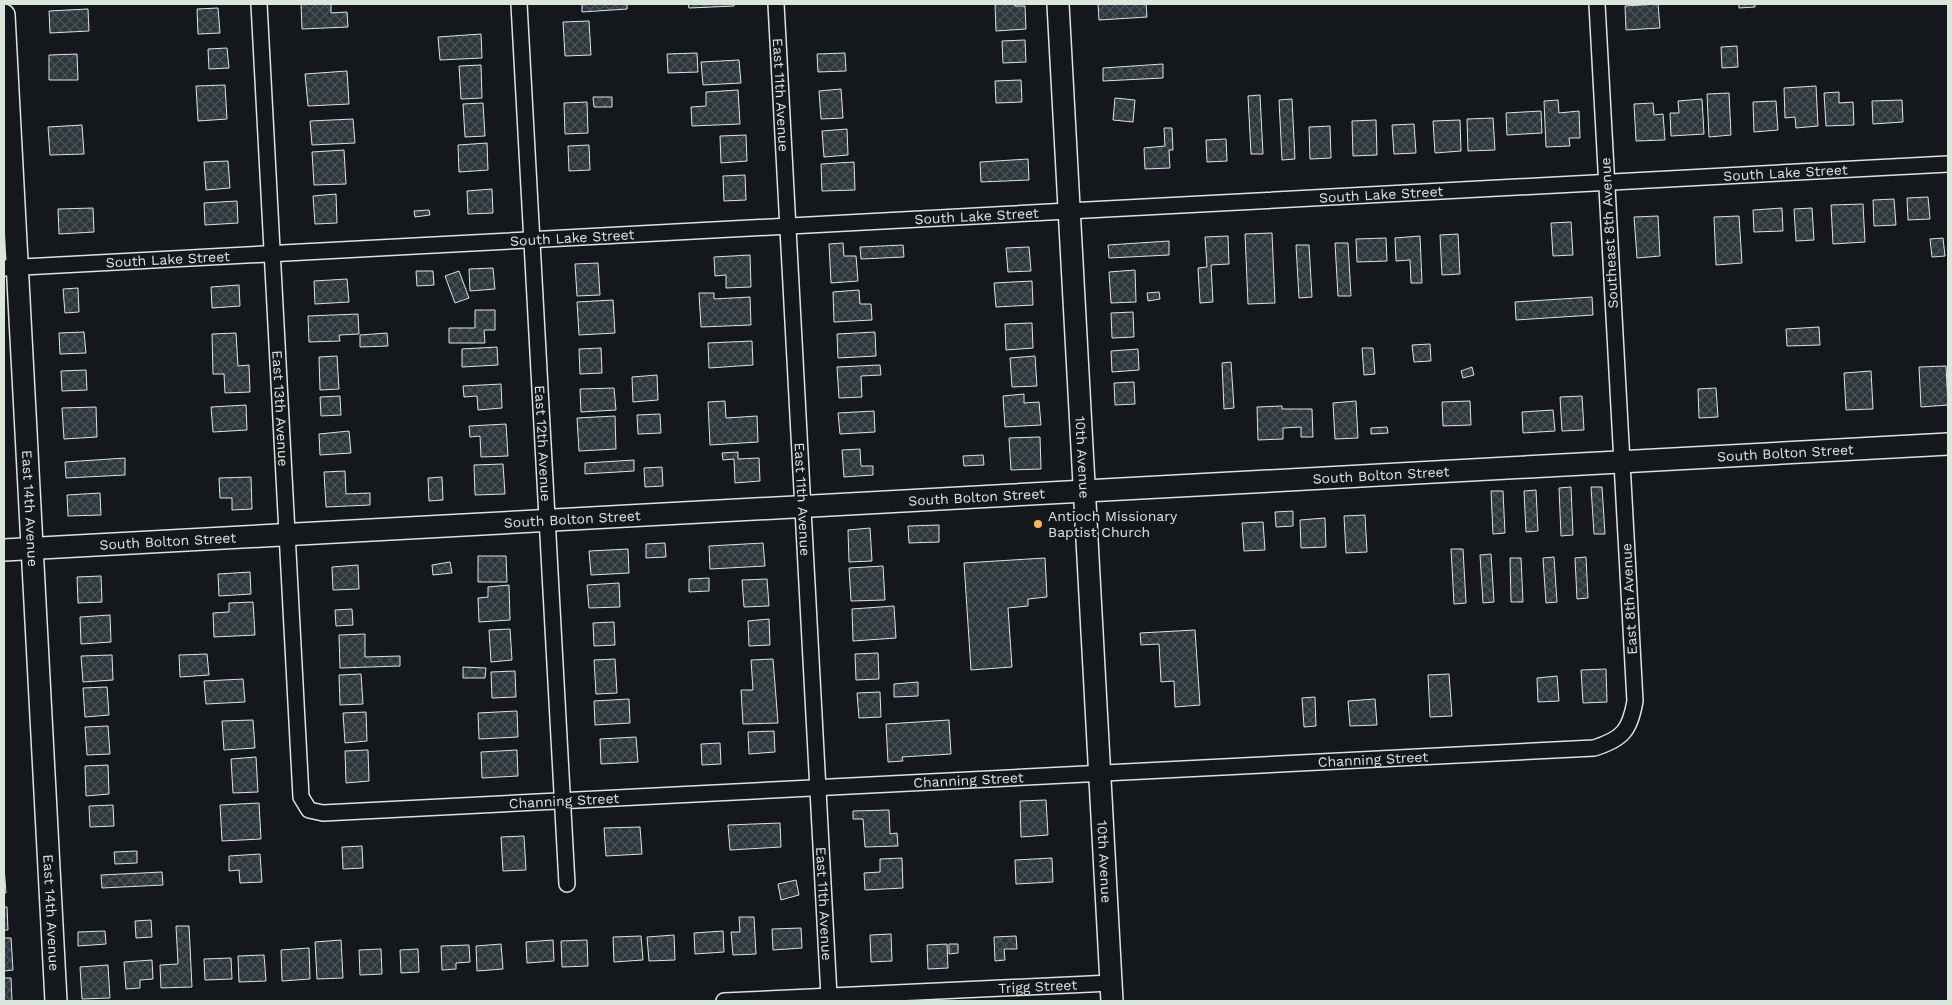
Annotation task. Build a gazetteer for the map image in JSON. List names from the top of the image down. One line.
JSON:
{"streets":{"main road":["South Bolton Street","10th Avenue","East 14th Avenue"],"street":["East 11th Avenue","South Lake Street","Southeast 8th Avenue","East 13th Avenue","East 12th Avenue","East 8th Avenue","Channing Street","Trigg Street"]},"crossings":[["East 11th Avenue","South Lake Street"],["East 11th Avenue","South Bolton Street"],["East 11th Avenue","Channing Street"],["East 11th Avenue","Trigg Street"],["South Lake Street","Southeast 8th Avenue"],["South Lake Street","East 13th Avenue"],["South Lake Street","East 12th Avenue"],["South Lake Street","10th Avenue"],["South Lake Street","East 14th Avenue"],["Southeast 8th Avenue","South Bolton Street"],["Southeast 8th Avenue","East 8th Avenue"],["East 13th Avenue","South Bolton Street"],["East 13th Avenue","Channing Street"],["East 12th Avenue","South Bolton Street"],["East 12th Avenue","Channing Street"],["South Bolton Street","10th Avenue"],["South Bolton Street","East 14th Avenue"],["South Bolton Street","East 8th Avenue"],["10th Avenue","Channing Street"],["10th Avenue","Trigg Street"],["East 8th Avenue","Channing Street"]],"places":["Antioch Missionary Baptist Church"]}
